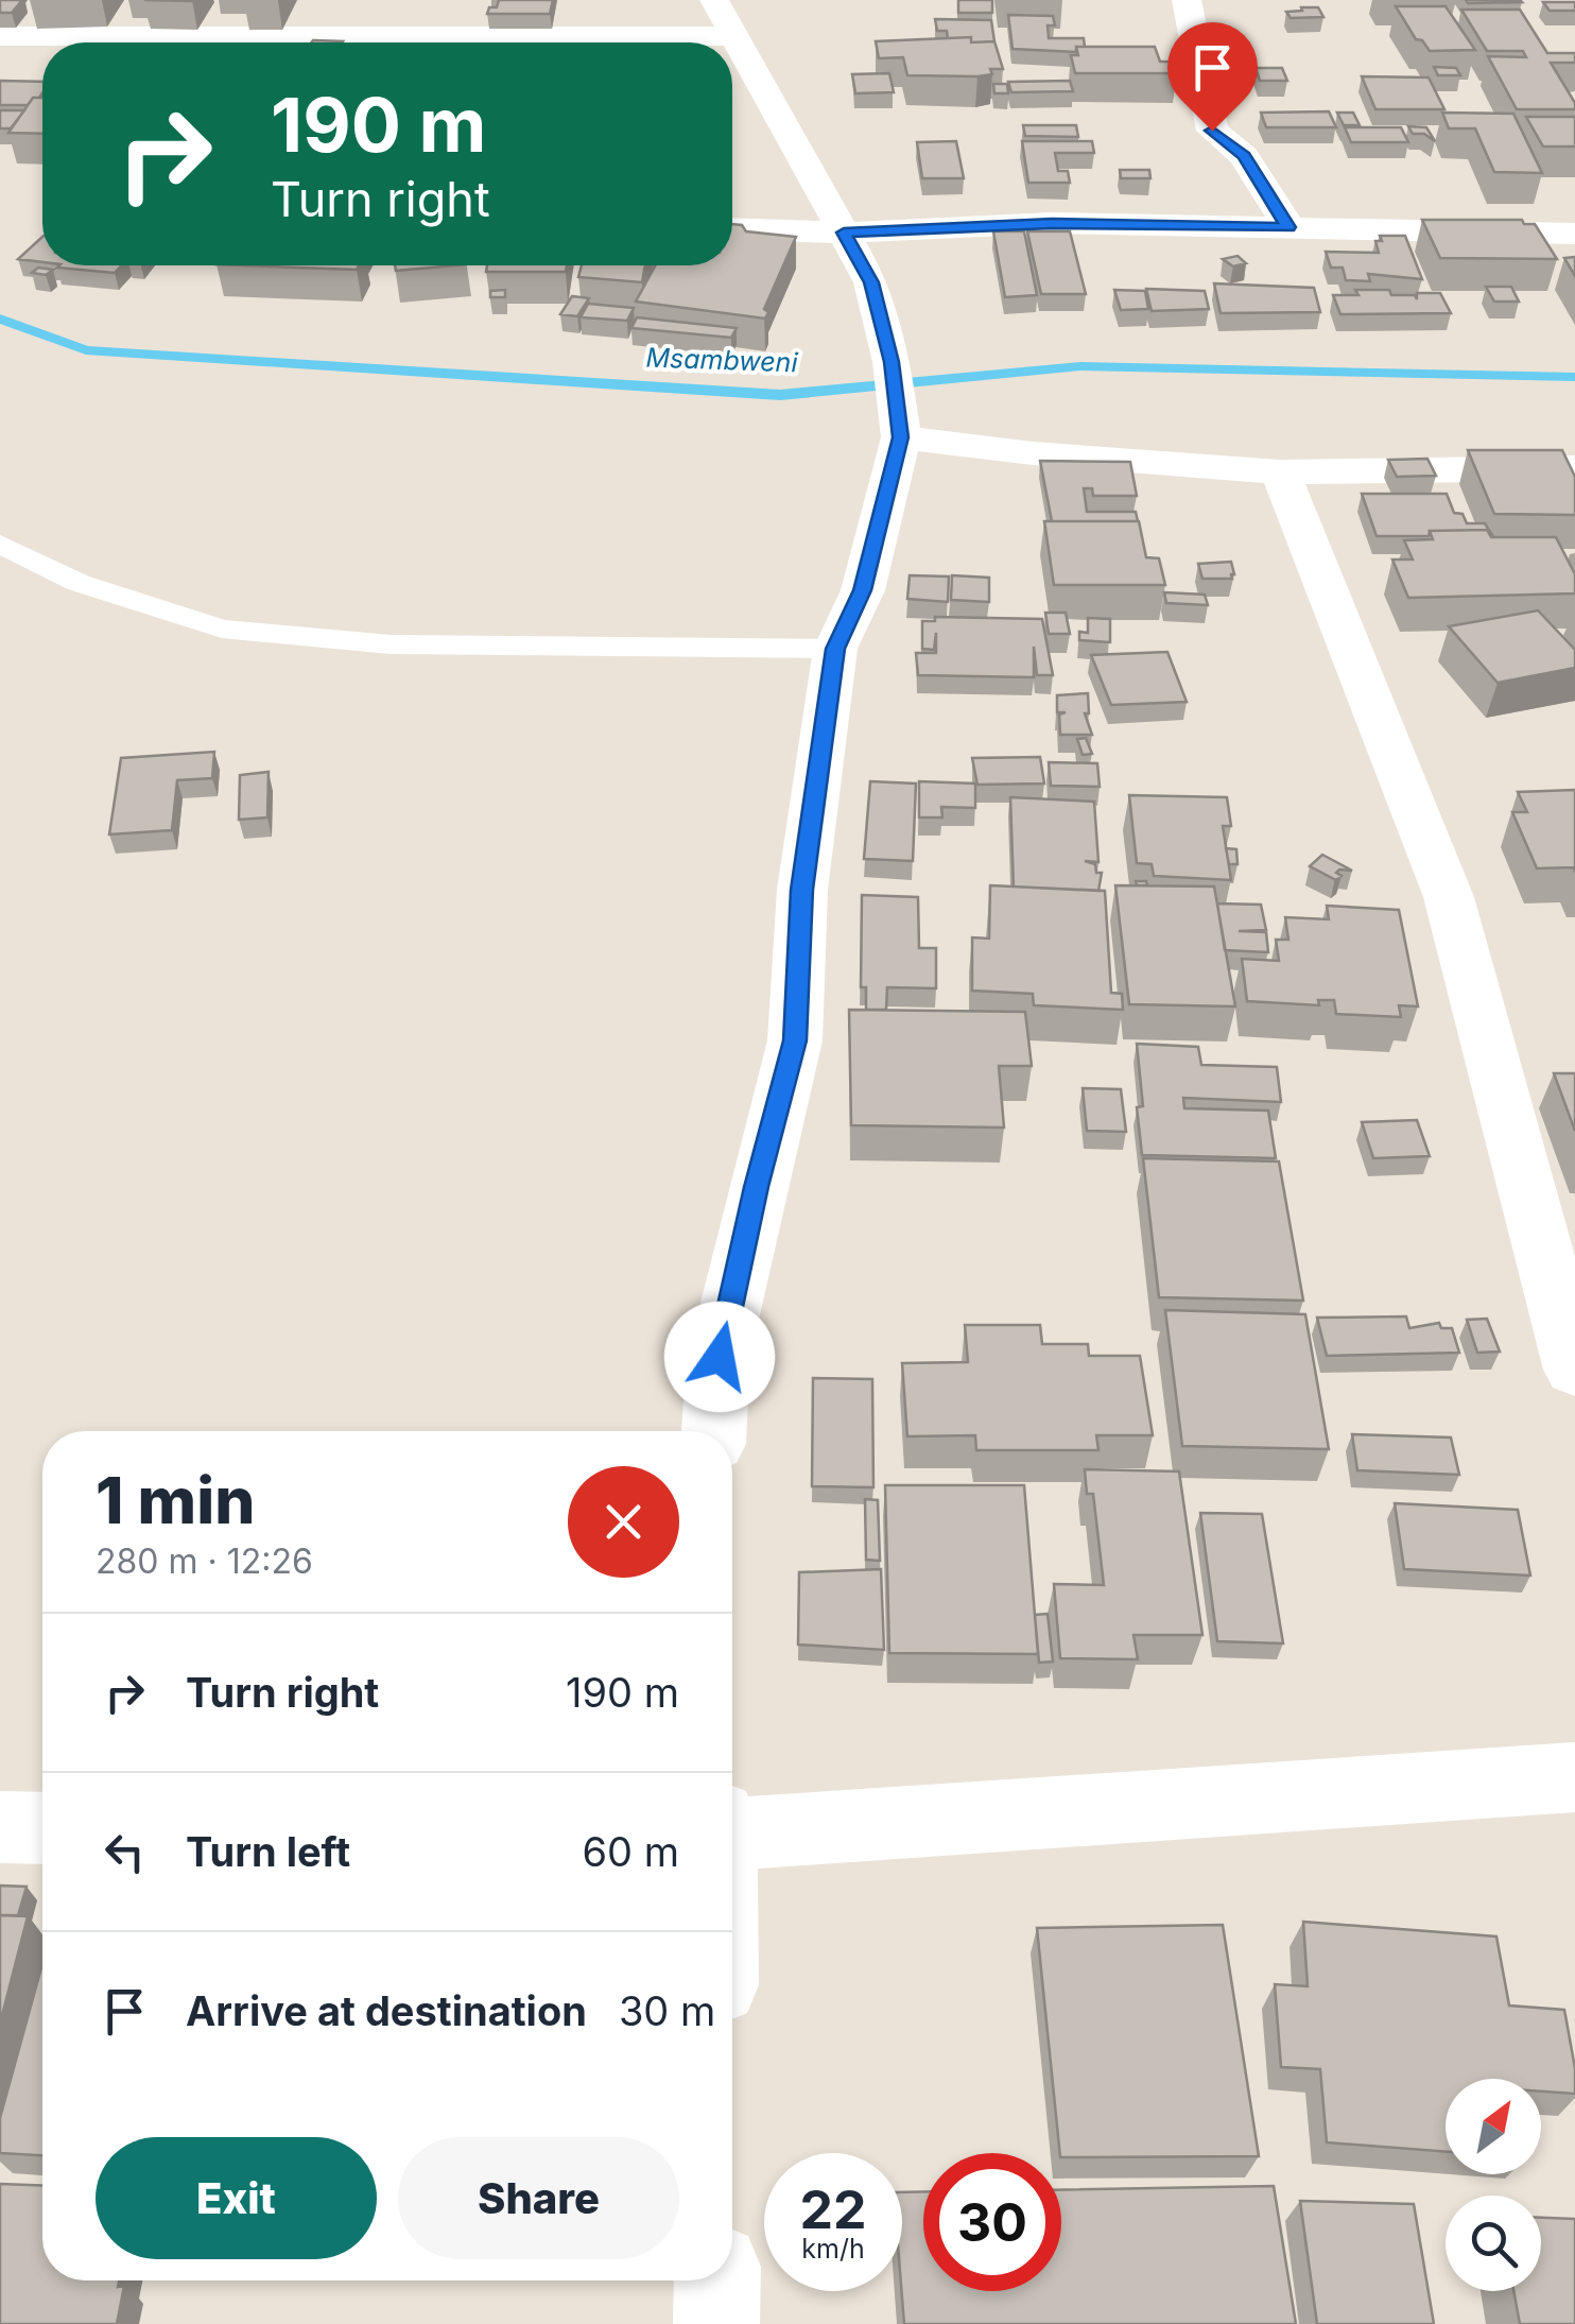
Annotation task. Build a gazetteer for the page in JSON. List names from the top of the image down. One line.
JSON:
{"water":["Msambweni"],"north":"top right","page":{"turn":["190 m","Turn right"],"heading":["1 min","280 m · 12:26"],"list":[{"name":"Turn right","value":"190 m"},{"name":"Turn left","value":"60 m"},{"name":"Arrive at destination","value":"30 m"}],"buttons":["Exit","Share"],"speed":"22 km/h","limit":"30"}}
